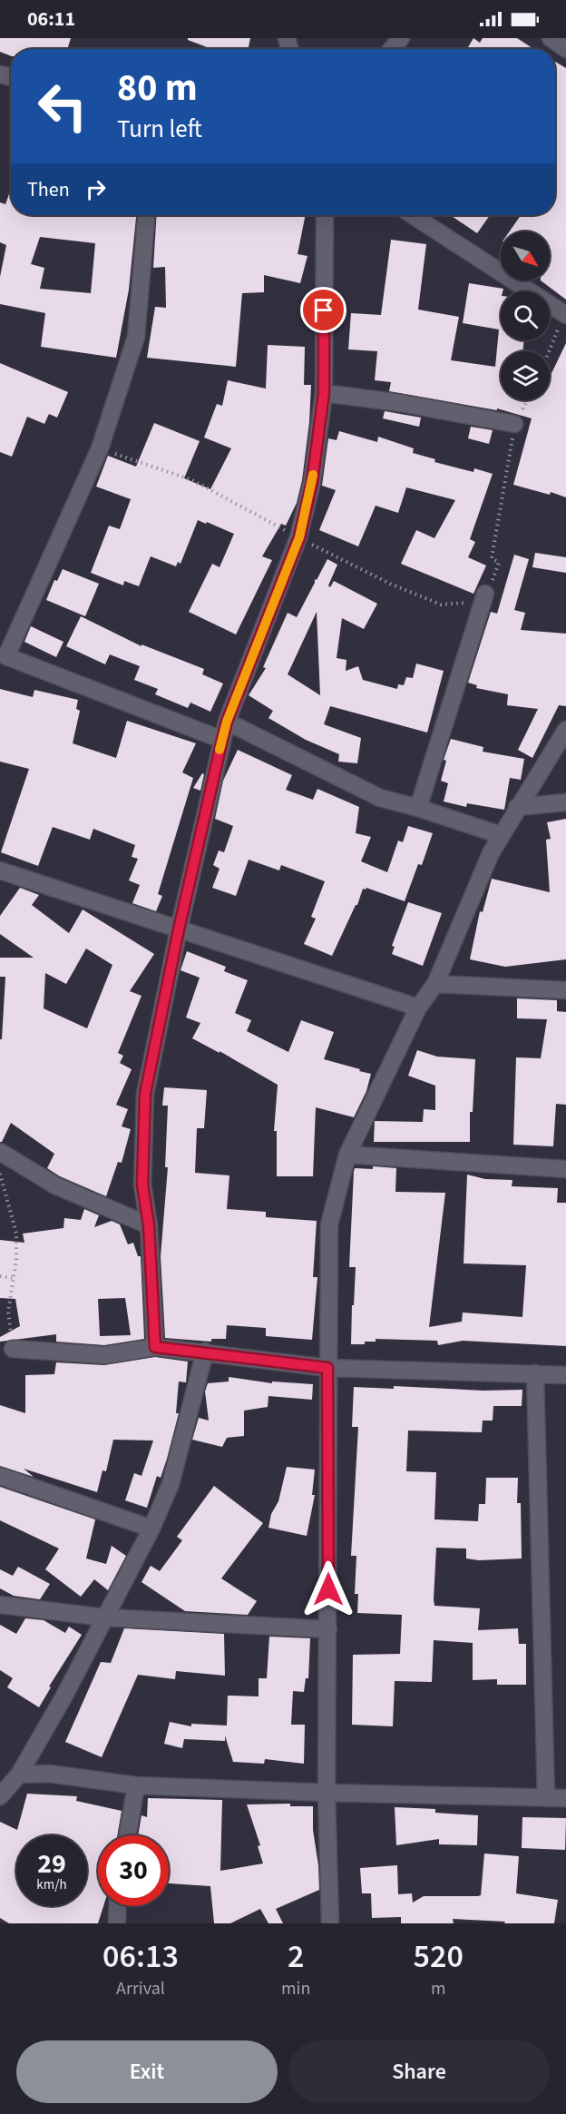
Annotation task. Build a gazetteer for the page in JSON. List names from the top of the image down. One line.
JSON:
{"north":"bottom right","page":{"status":"06:11","turn":["80 m","Turn left"],"then":"Then","speed":"29 km/h","limit":"30","eta":["06:13","Arrival","2","min","520","m"],"buttons":["Exit","Share"]}}
